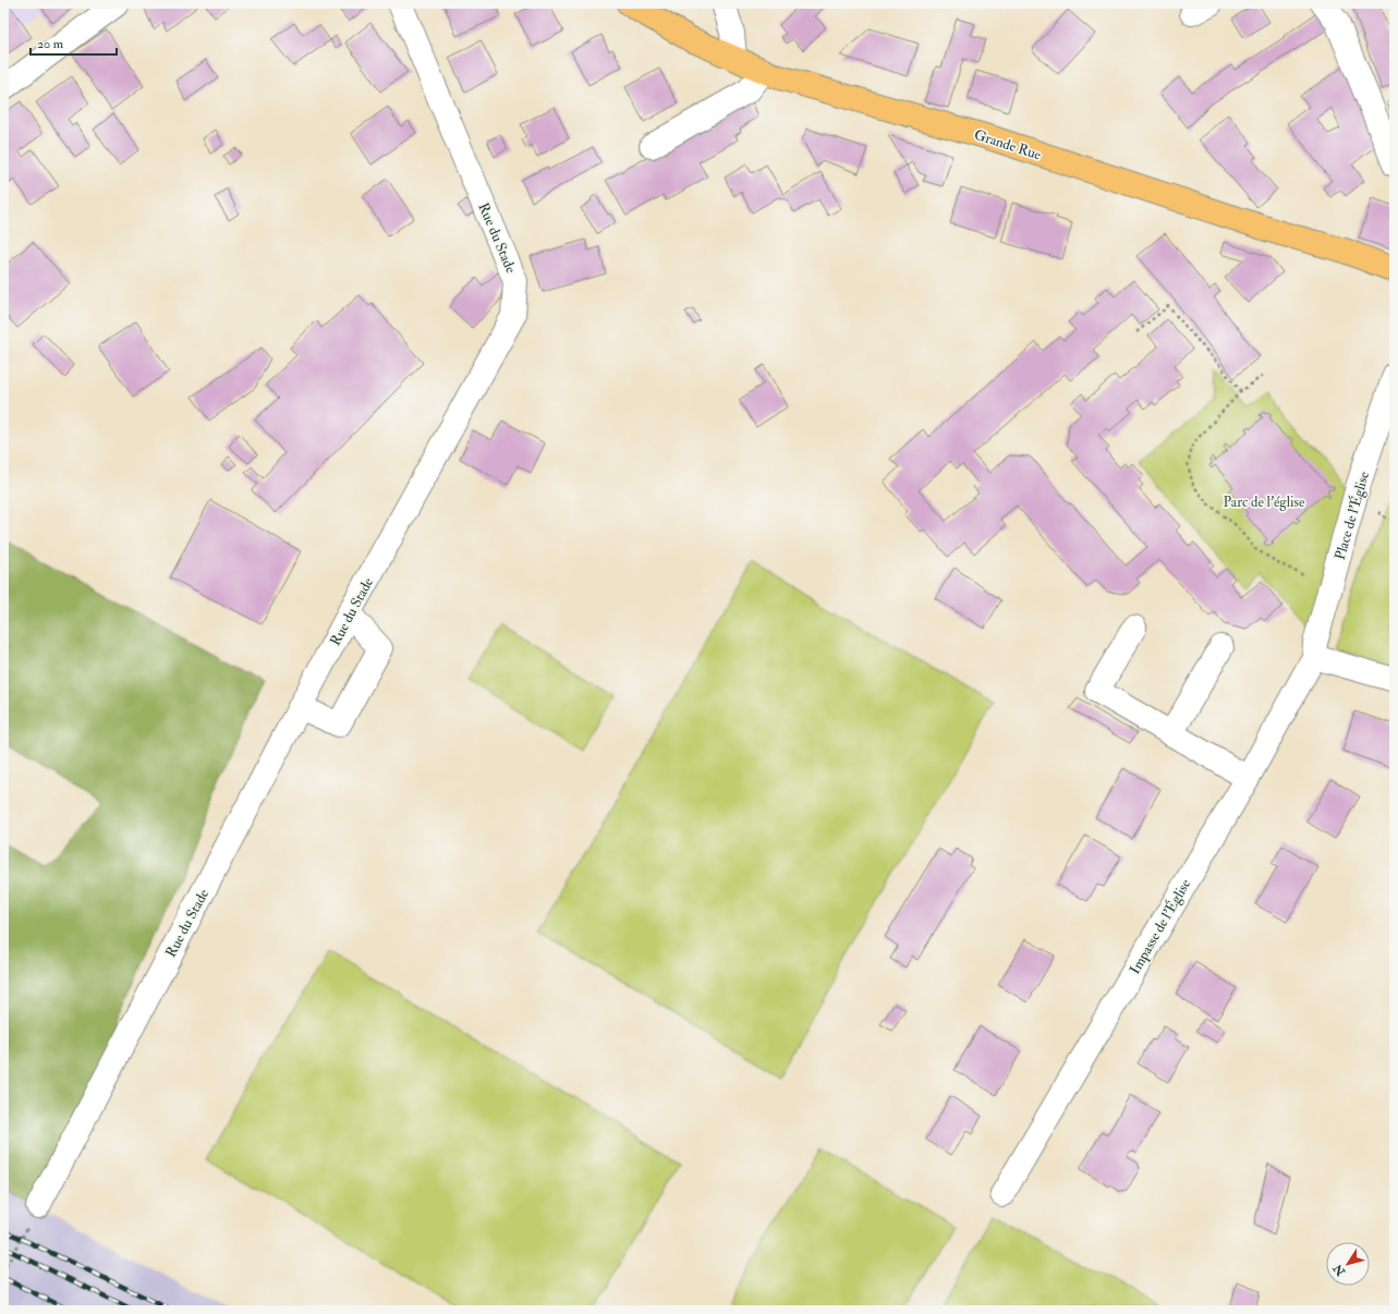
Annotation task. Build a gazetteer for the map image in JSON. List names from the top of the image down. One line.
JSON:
{"streets":{"main road":["Grande Rue"],"street":["Rue du Stade","Place de l'Église","Impasse de l'Église"]},"crossings":[["Place de l'Église","Impasse de l'Église"]],"parks":["Parc de l'église"],"scale_bar":"20 m","north":"bottom left"}
